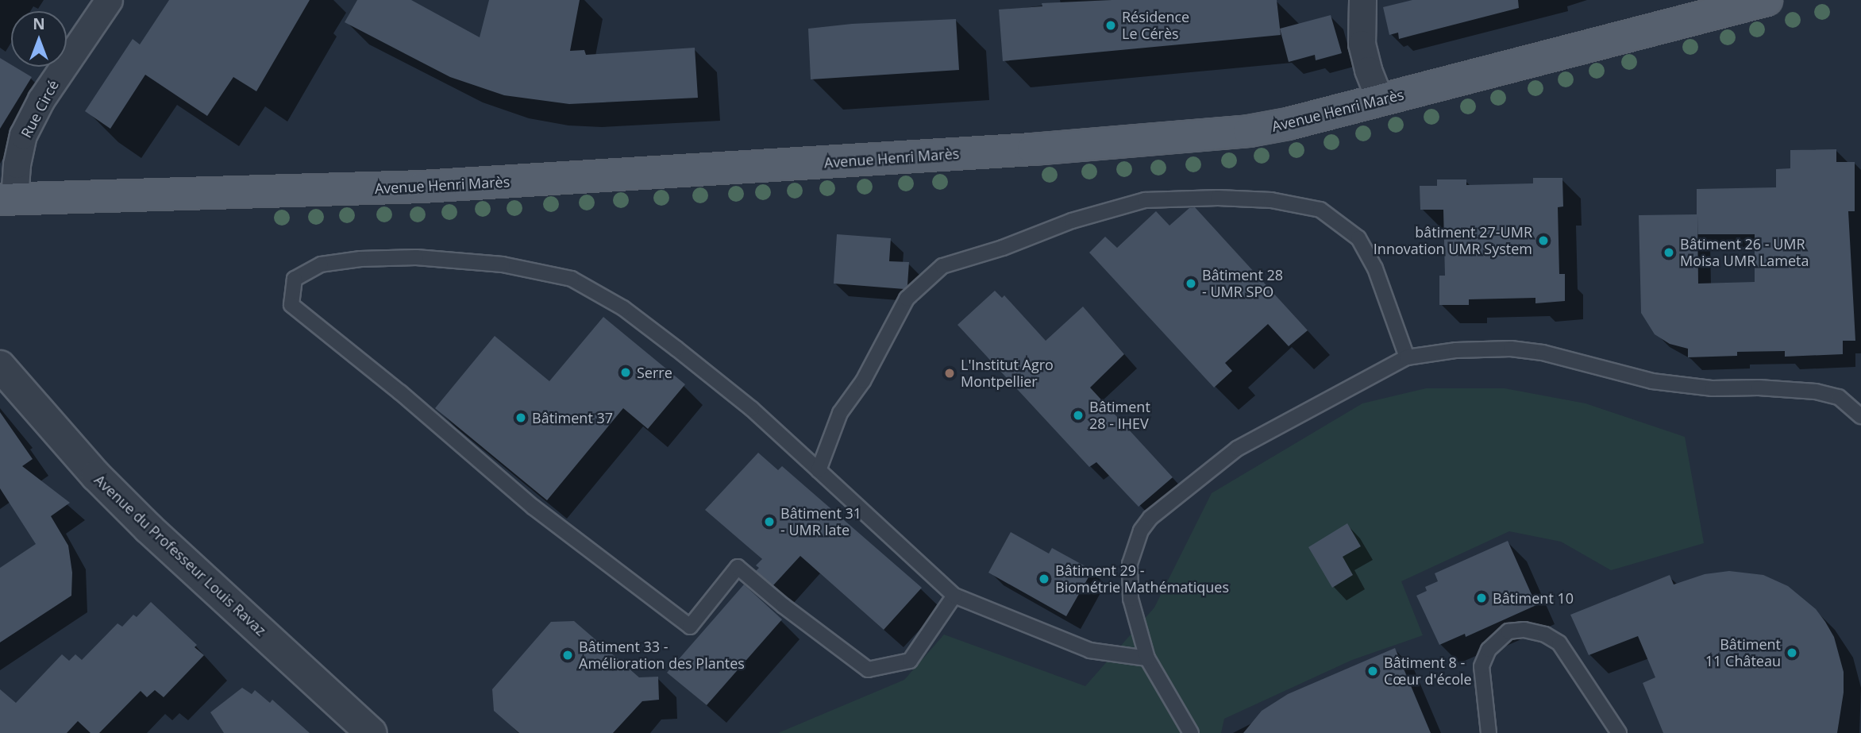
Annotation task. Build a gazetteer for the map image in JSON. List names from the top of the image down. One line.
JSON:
{"streets":{"main road":["Avenue Henri Marès"],"street":["Rue Circé","Avenue du Professeur Louis Ravaz"]},"crossings":[["Rue Circé","Avenue Henri Marès"]],"places":["Résidence Le Cérès","bâtiment 27-UMR Innovation UMR System","Bâtiment 26 - UMR Moisa UMR Lameta","Bâtiment 28 - UMR SPO","Serre","L'Institut Agro Montpellier","Bâtiment 28 - IHEV","Bâtiment 37","Bâtiment 31 - UMR Iate","Bâtiment 29 - Biométrie Mathématiques","Bâtiment 10","Bâtiment 11 Château","Bâtiment 33 - Amélioration des Plantes","Bâtiment 8 - Cœur d'école"],"north":"top"}
